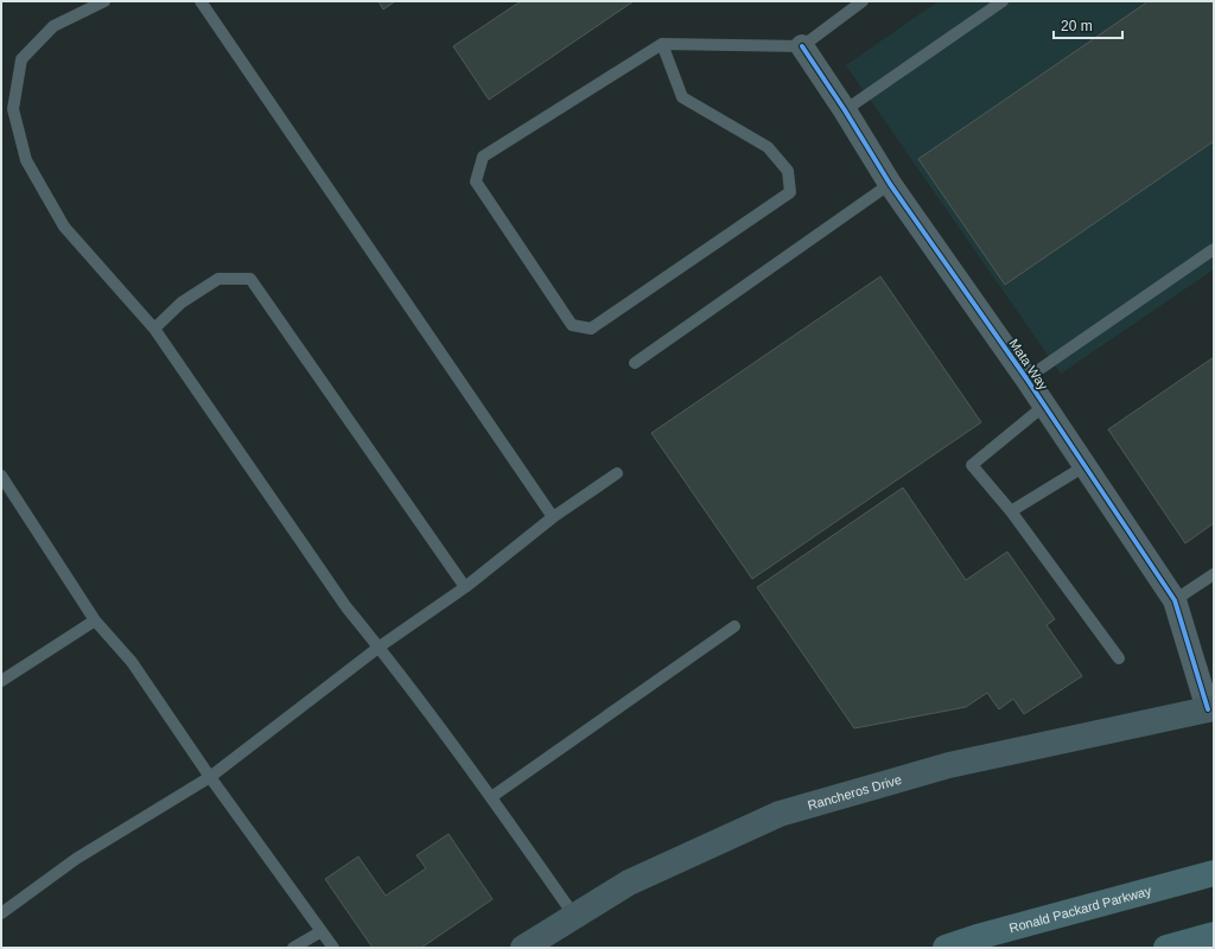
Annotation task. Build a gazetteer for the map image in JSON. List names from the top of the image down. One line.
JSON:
{"streets":{"highway":["Ronald Packard Parkway"],"main road":["Rancheros Drive"],"street":["Mata Way"]},"crossings":[["Mata Way","Rancheros Drive"]],"scale_bar":"20 m"}
